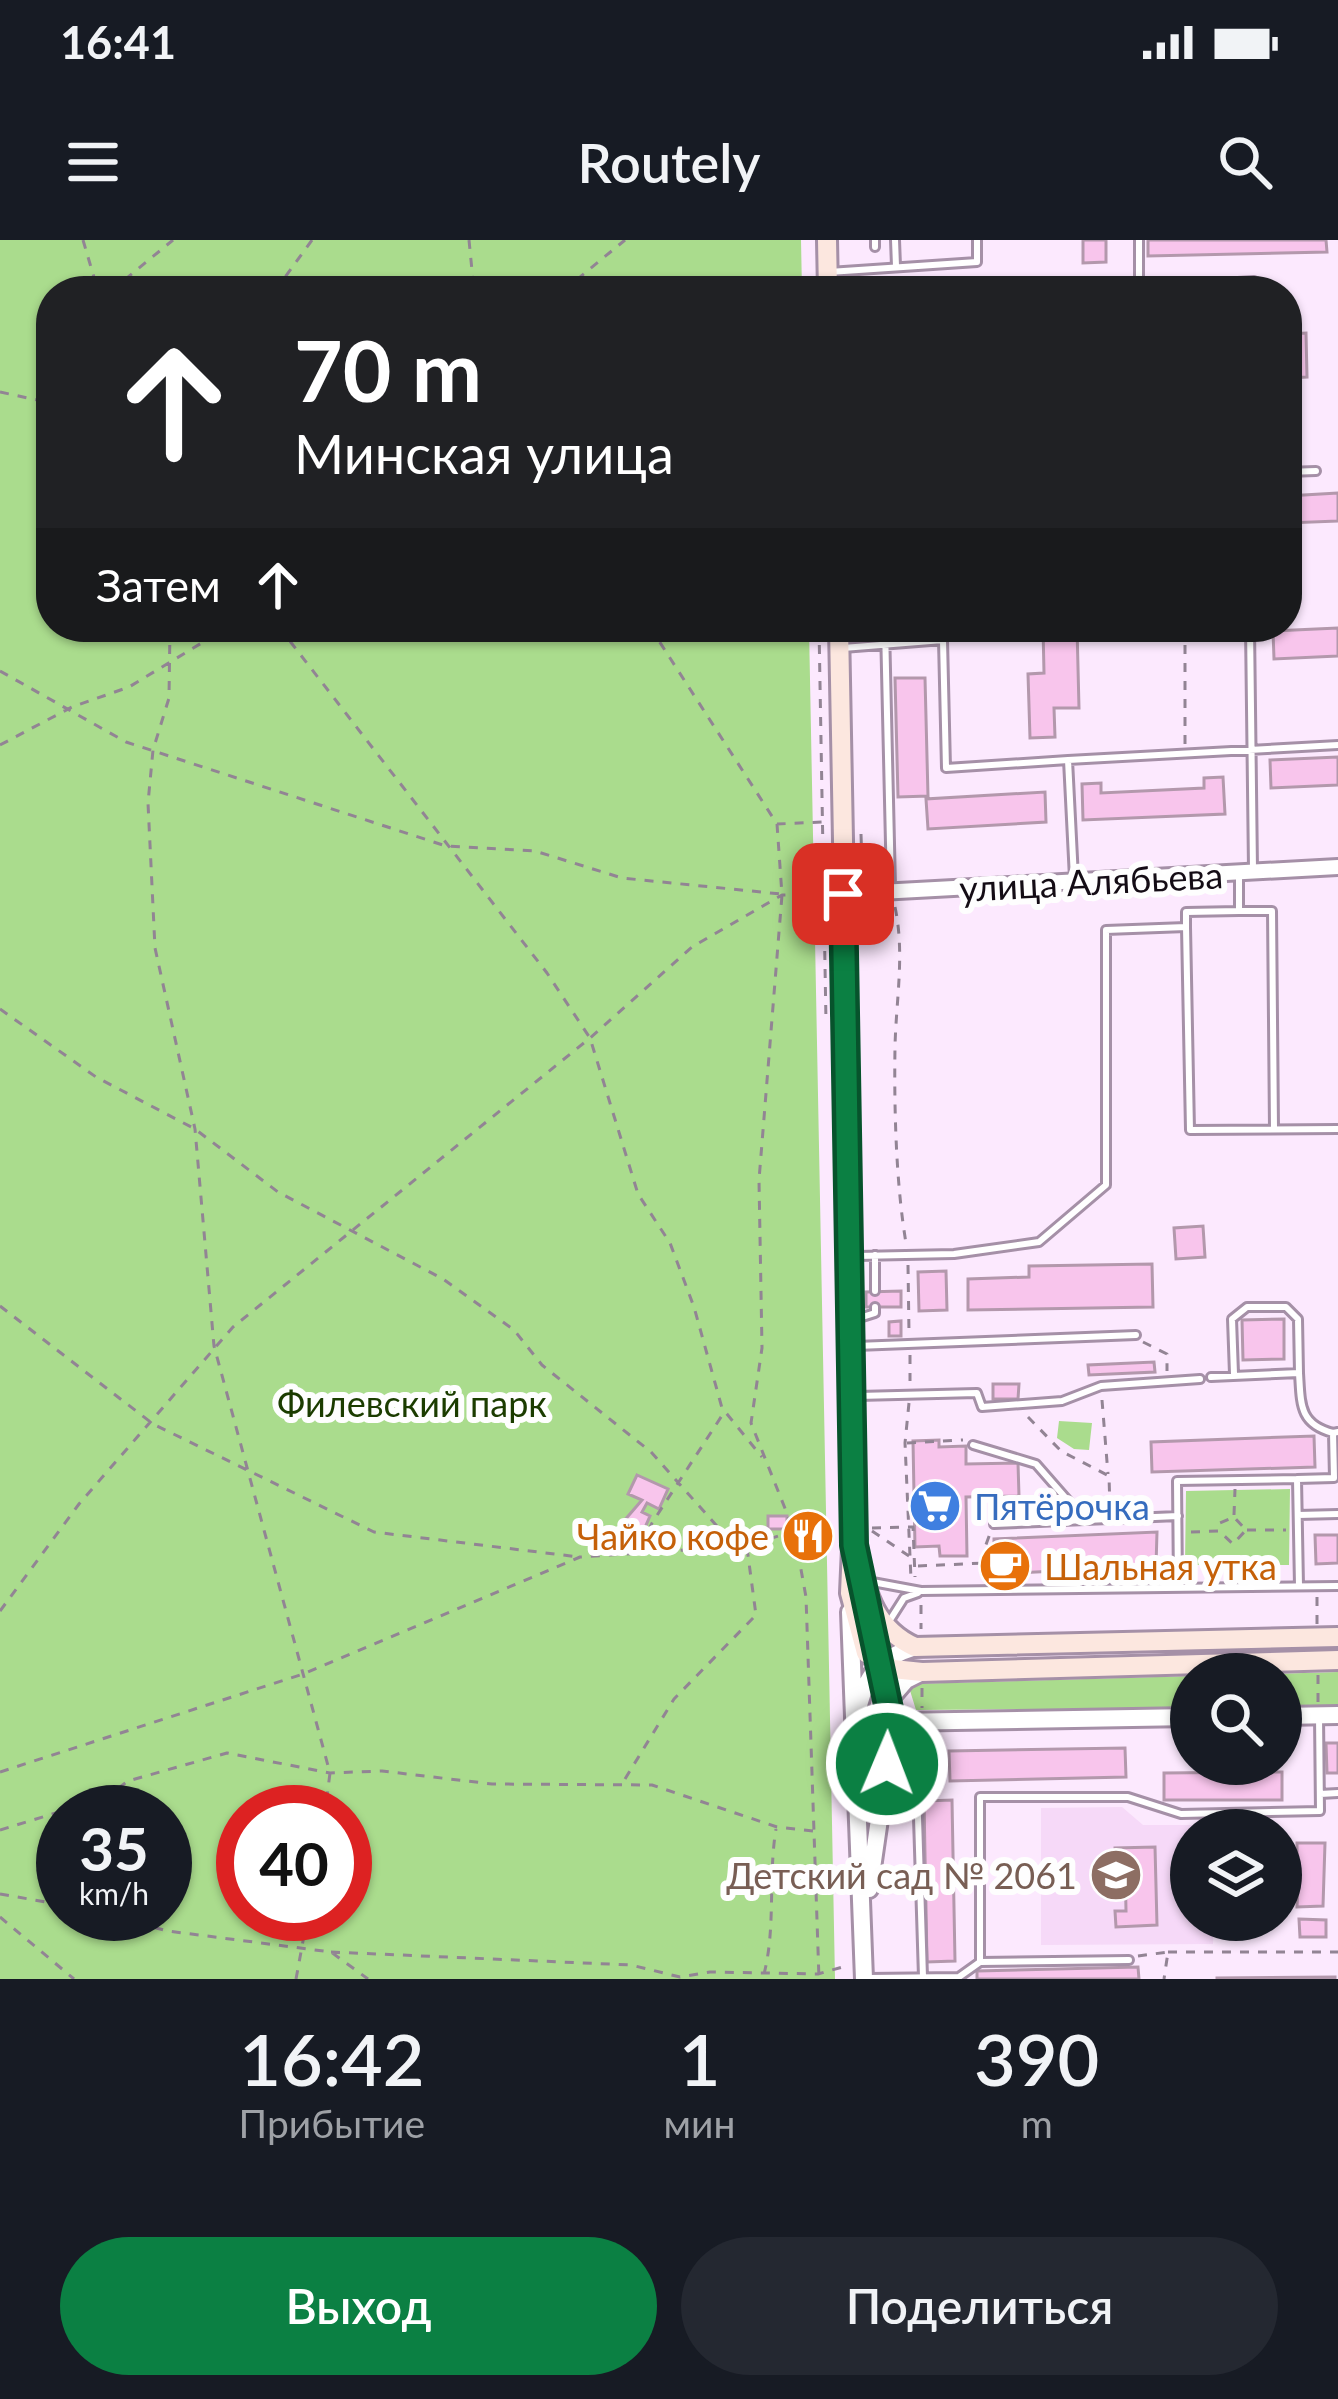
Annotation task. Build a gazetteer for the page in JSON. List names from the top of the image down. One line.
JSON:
{"streets":{"street":["улица Алябьева"]},"parks":["Филевский парк"],"places":{"supermarket":["Пятёрочка"],"restaurant":["Чайко кофе"],"cafe":["Шальная утка"],"school or university":["Детский сад № 2061"]},"page":{"status":"16:41","header":"Routely","turn":["70 m","Минская улица"],"then":"Затем","speed":"35 km/h","limit":"40","eta":["16:42","Прибытие","1","мин","390","m"],"buttons":["Выход","Поделиться"]}}
